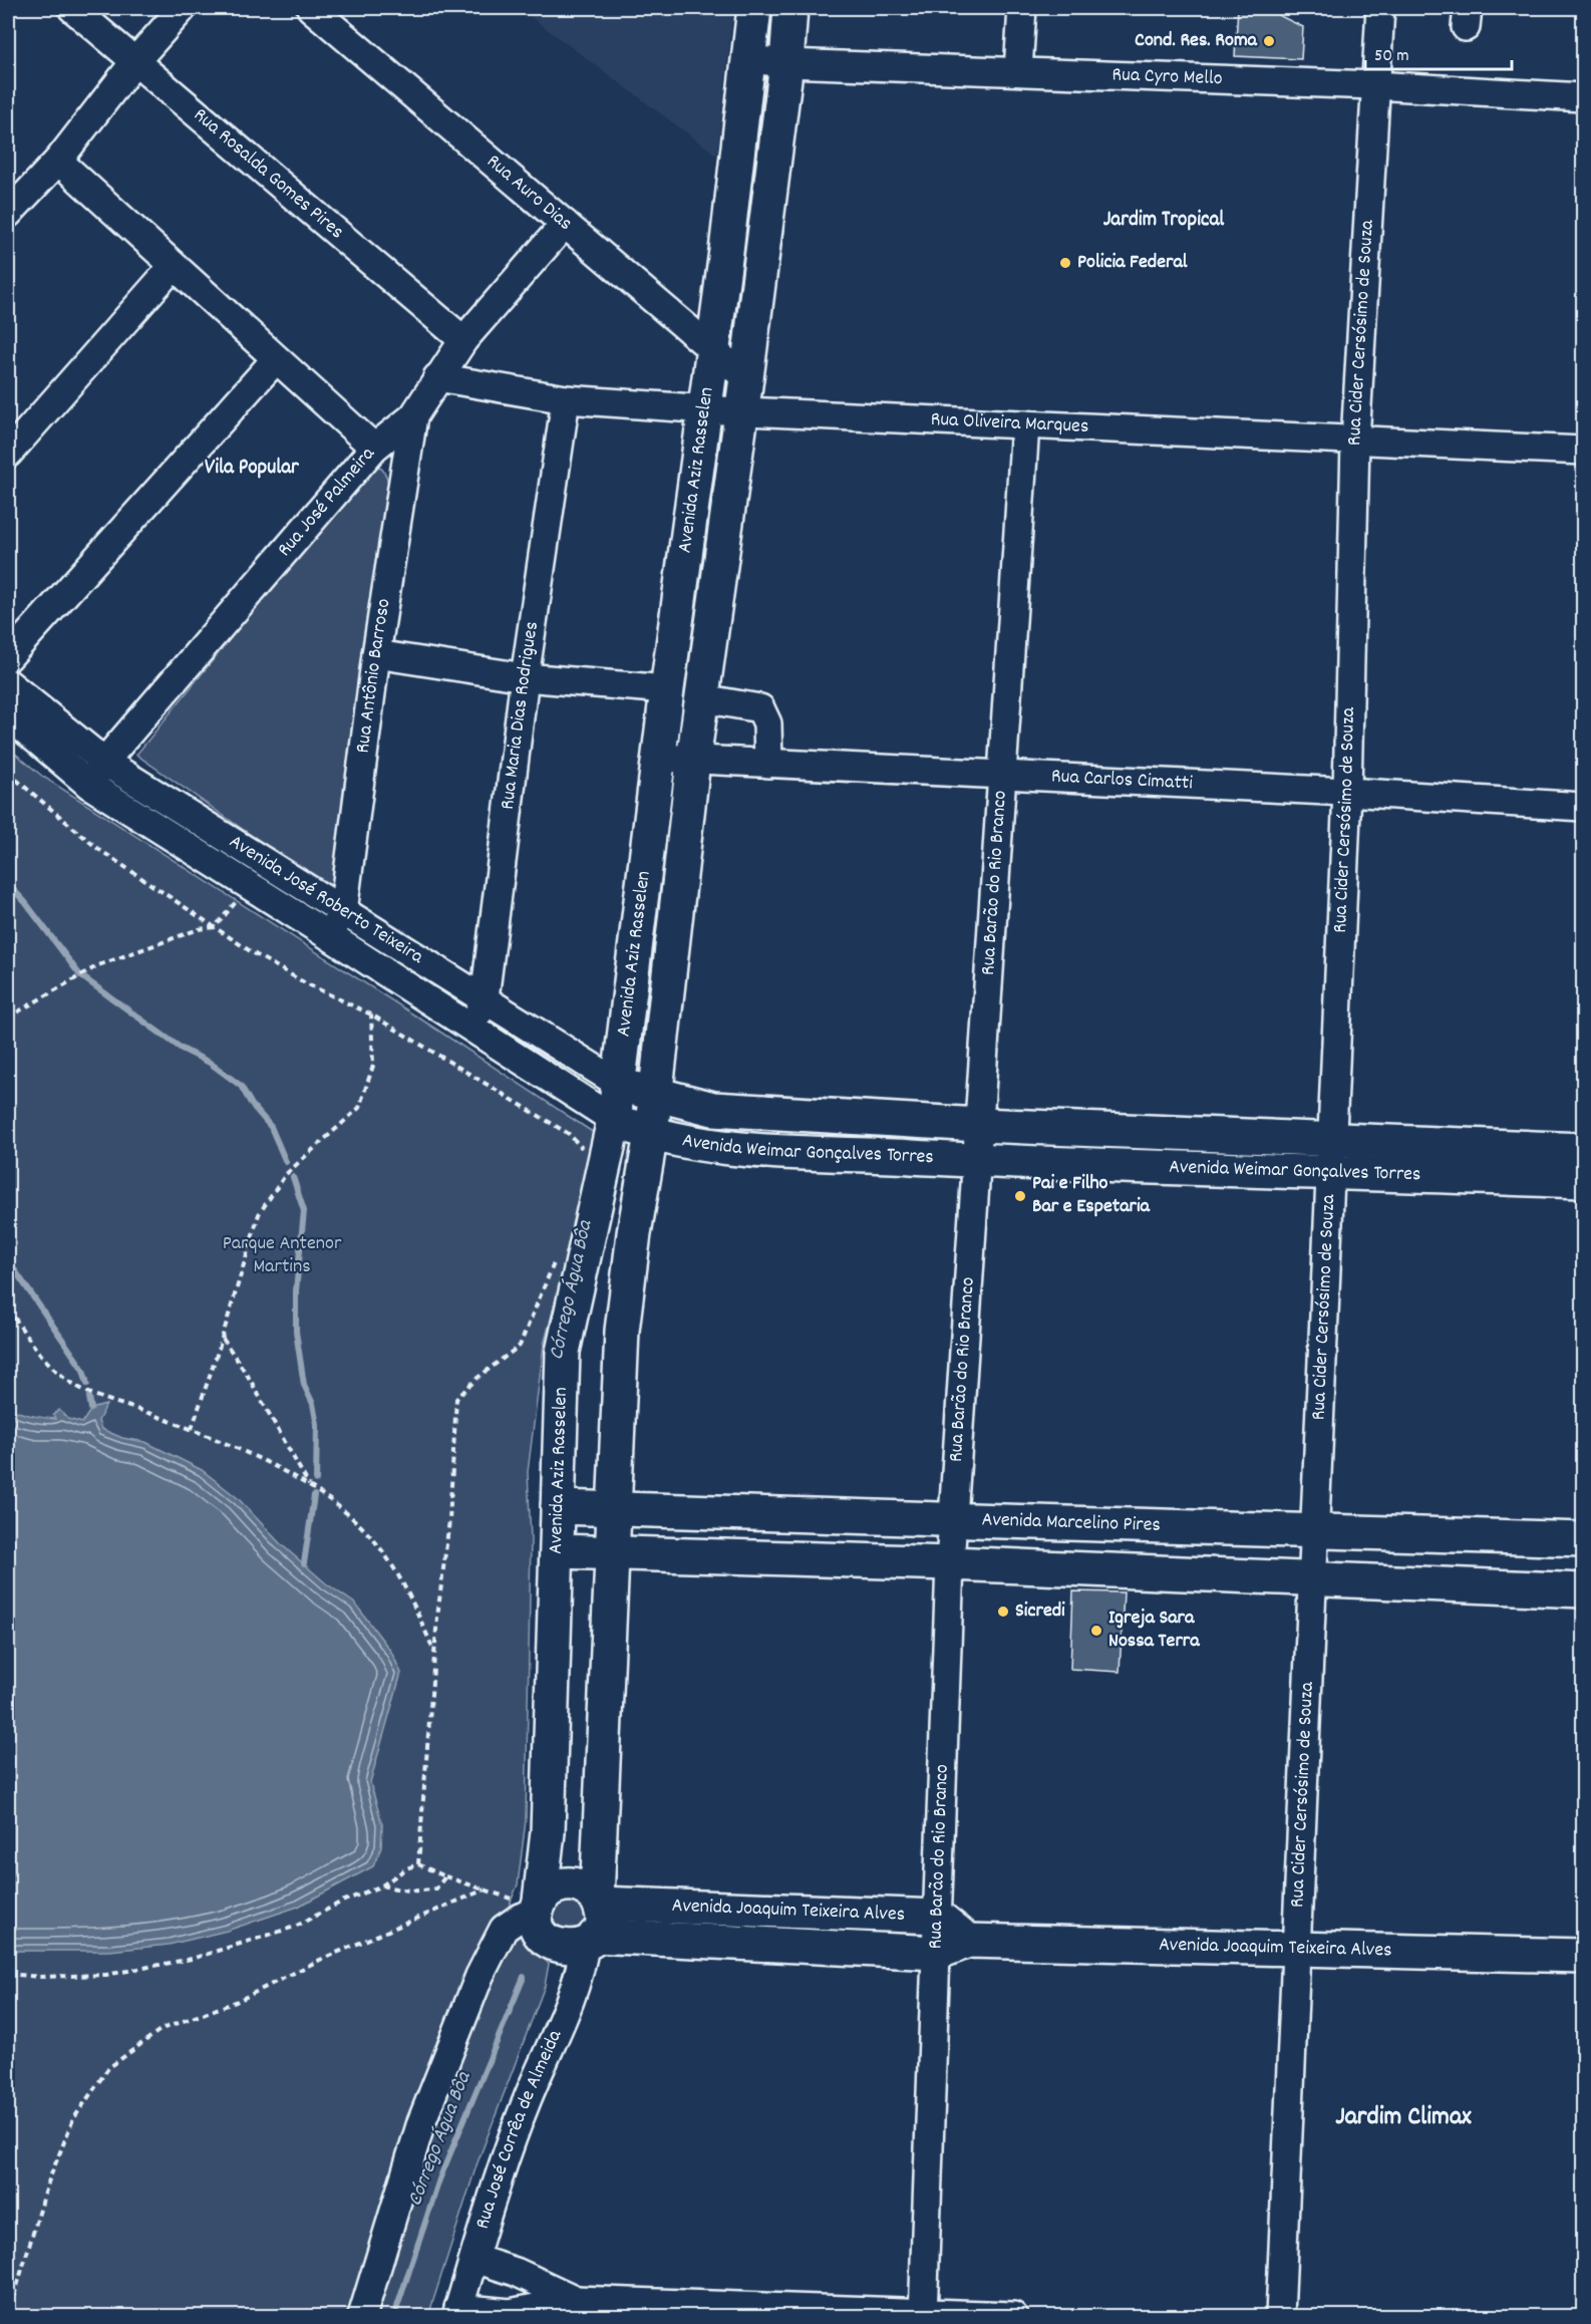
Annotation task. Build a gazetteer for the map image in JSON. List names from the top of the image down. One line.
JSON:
{"streets":{"main road":["Avenida Aziz Rasselen","Avenida José Roberto Teixeira","Avenida Weimar Gonçalves Torres","Avenida Marcelino Pires","Avenida Joaquim Teixeira Alves"],"street":["Rua Cyro Mello","Rua Rosalda Gomes Pires","Rua Auro Dias","Rua Cider Cersósimo de Souza","Rua Oliveira Marques","Rua José Palmeira","Rua Antônio Barroso","Rua Maria Dias Rodrigues","Rua Carlos Cimatti","Rua Barão do Rio Branco","Rua José Corrêa de Almeida"]},"crossings":[["Rua Cyro Mello","Rua Cider Cersósimo de Souza"],["Rua Cyro Mello","Avenida Aziz Rasselen"],["Rua Rosalda Gomes Pires","Rua José Palmeira"],["Rua Auro Dias","Avenida Aziz Rasselen"],["Rua Auro Dias","Rua José Palmeira"],["Rua Cider Cersósimo de Souza","Rua Oliveira Marques"],["Rua Cider Cersósimo de Souza","Rua Carlos Cimatti"],["Rua Cider Cersósimo de Souza","Avenida Weimar Gonçalves Torres"],["Rua Cider Cersósimo de Souza","Avenida Marcelino Pires"],["Rua Cider Cersósimo de Souza","Avenida Joaquim Teixeira Alves"],["Rua Oliveira Marques","Avenida Aziz Rasselen"],["Rua Oliveira Marques","Rua José Palmeira"],["Rua Oliveira Marques","Rua Maria Dias Rodrigues"],["Rua Oliveira Marques","Rua Barão do Rio Branco"],["Avenida Aziz Rasselen","Rua Carlos Cimatti"],["Avenida Aziz Rasselen","Avenida José Roberto Teixeira"],["Avenida Aziz Rasselen","Avenida Weimar Gonçalves Torres"],["Avenida Aziz Rasselen","Avenida Marcelino Pires"],["Avenida Aziz Rasselen","Avenida Joaquim Teixeira Alves"],["Avenida Aziz Rasselen","Rua José Corrêa de Almeida"],["Rua José Palmeira","Rua Antônio Barroso"],["Rua José Palmeira","Avenida José Roberto Teixeira"],["Rua Antônio Barroso","Avenida José Roberto Teixeira"],["Rua Maria Dias Rodrigues","Avenida José Roberto Teixeira"],["Rua Carlos Cimatti","Rua Barão do Rio Branco"],["Rua Barão do Rio Branco","Avenida Weimar Gonçalves Torres"],["Rua Barão do Rio Branco","Avenida Marcelino Pires"],["Rua Barão do Rio Branco","Avenida Joaquim Teixeira Alves"],["Avenida José Roberto Teixeira","Avenida Weimar Gonçalves Torres"],["Avenida Joaquim Teixeira Alves","Rua José Corrêa de Almeida"]],"districts":["Jardim Tropical","Vila Popular","Jardim Climax"],"water":["Córrego Água Bôa"],"parks":["Parque Antenor Martins"],"places":["Cond. Res. Roma","Policia Federal","Pai e Filho Bar e Espetaria","Sicredi","Igreja Sara Nossa Terra"],"scale_bar":"50 m"}
